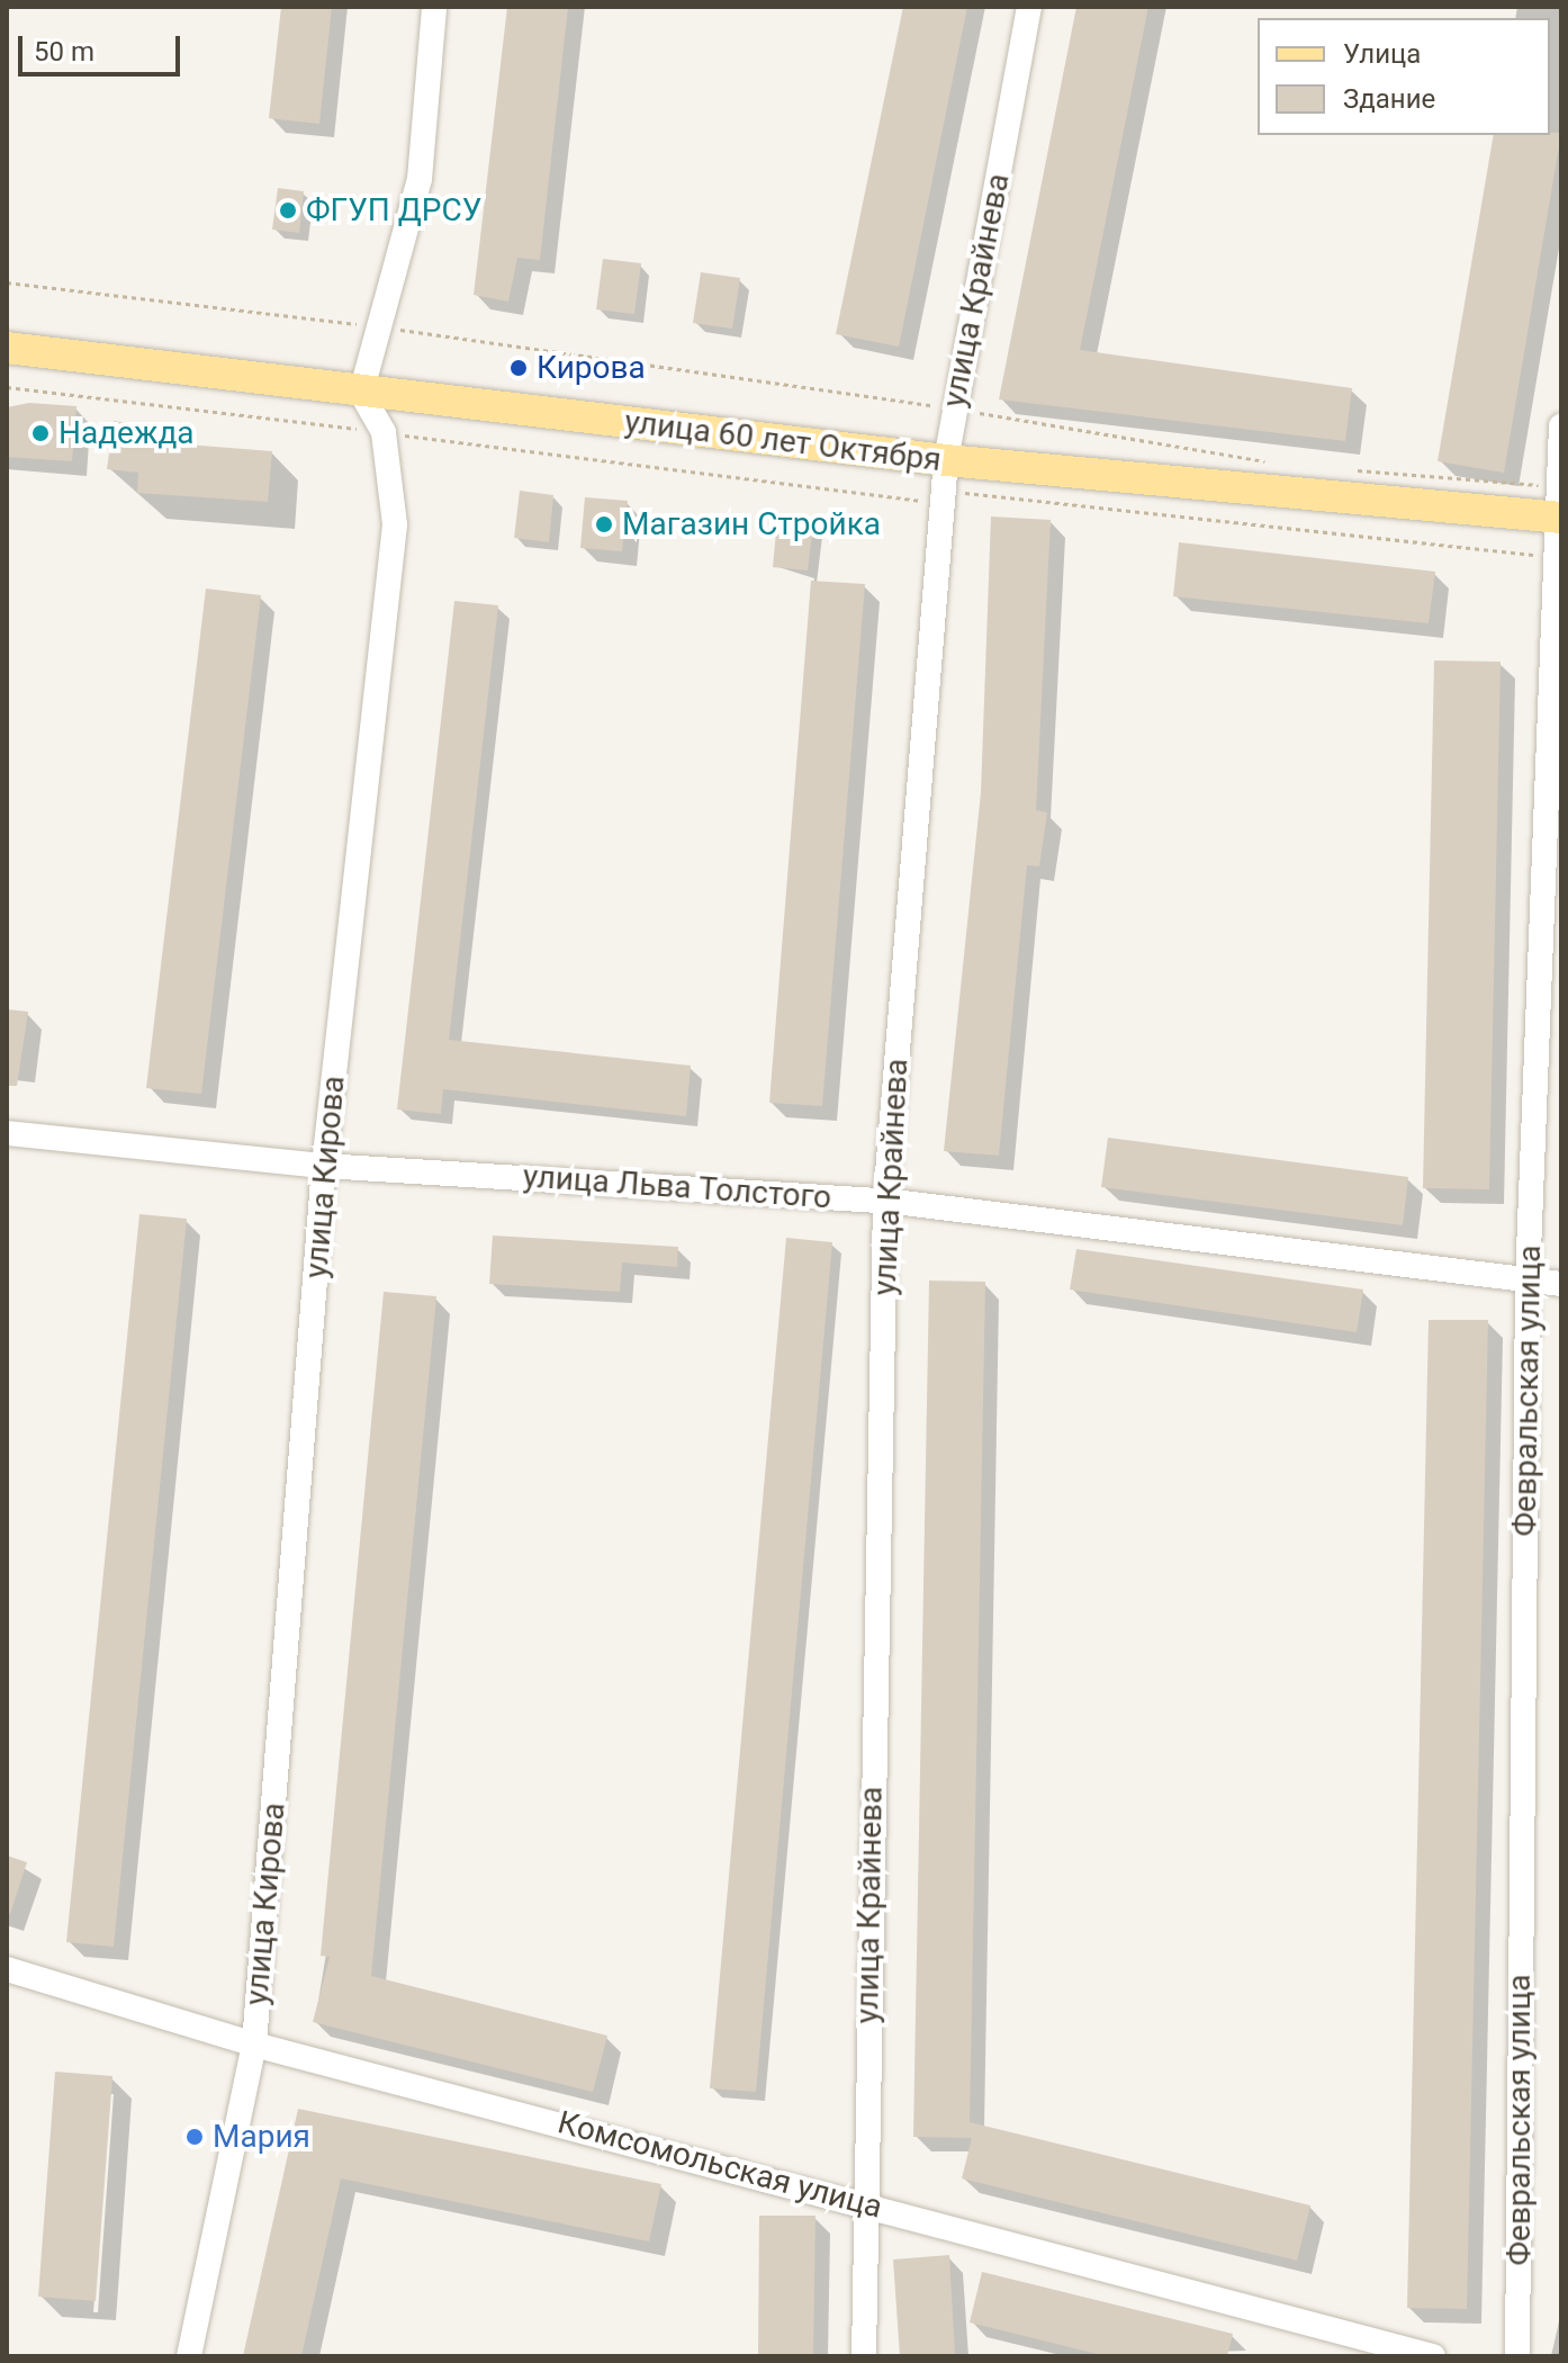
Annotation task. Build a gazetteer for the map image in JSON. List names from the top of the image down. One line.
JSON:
{"streets":{"main road":["улица 60 лет Октября"],"street":["улица Крайнева","улица Кирова","улица Льва Толстого","Февральская улица","Комсомольская улица"]},"crossings":[["улица Крайнева","улица 60 лет Октября"],["улица Крайнева","улица Льва Толстого"],["улица Крайнева","Комсомольская улица"],["улица 60 лет Октября","улица Кирова"],["улица 60 лет Октября","Февральская улица"],["улица Кирова","улица Льва Толстого"],["улица Кирова","Комсомольская улица"],["улица Льва Толстого","Февральская улица"]],"places":["ФГУП ДРСУ","Кирова","Надежда","Магазин Стройка","Мария"],"legend":["Улица","Здание"],"scale_bar":"50 m"}
